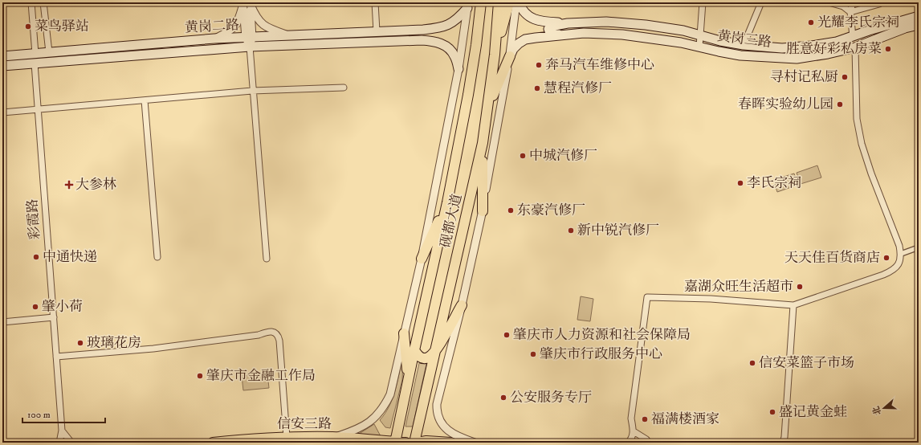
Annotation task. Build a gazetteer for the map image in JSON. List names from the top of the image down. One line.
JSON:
{"streets":{"main road":["黄岗二路","黄岗三路","砚都大道","信安三路"],"street":["彩霞路"]},"crossings":[["黄岗二路","彩霞路"],["砚都大道","信安三路"]],"places":{"other":["光耀李氏宗祠","菜鸟驿站","胜意好彩私房菜","奔马汽车维修中心","寻村记私厨","慧程汽修厂","春晖实验幼儿园","中城汽修厂","李氏宗祠","东豪汽修厂","新中锐汽修厂","中通快递","天天佳百货商店","嘉湖众旺生活超市","肇小荷","肇庆市人力资源和社会保障局","玻璃花房","肇庆市行政服务中心","信安菜篮子市场","肇庆市金融工作局","公安服务专厅","盛记黄金蛙","福满楼酒家"],"health":["大参林"]},"scale_bar":"100 m","north":"left"}
